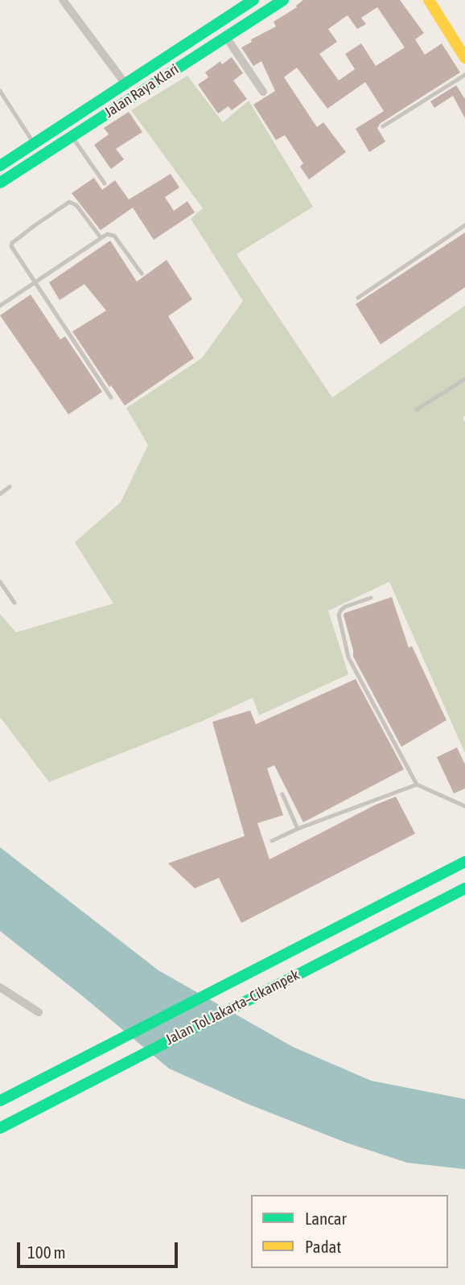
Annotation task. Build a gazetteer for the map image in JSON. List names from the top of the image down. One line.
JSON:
{"streets":{"main road":["Jalan Raya Klari","Jalan Tol Jakarta–Cikampek"]},"legend":["Lancar","Padat"],"scale_bar":"100 m"}
